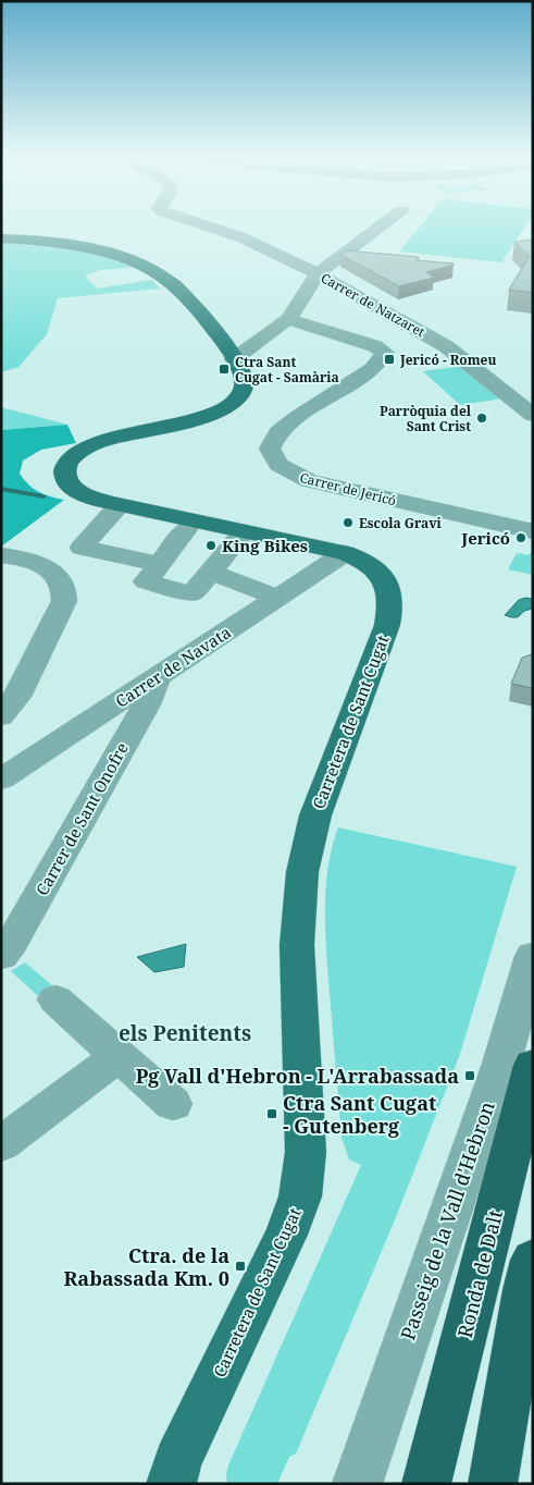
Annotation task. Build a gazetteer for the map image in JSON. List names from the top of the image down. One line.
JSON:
{"streets":{"highway":["Ronda de Dalt"],"main road":["Carretera de Sant Cugat"],"street":["Carrer de Natzaret","Carrer de Jericó","Carrer de Navata","Carrer de Sant Onofre","Passeig de la Vall d'Hebron"]},"crossings":[["Carrer de Navata","Carretera de Sant Cugat"],["Carrer de Navata","Carrer de Sant Onofre"]],"districts":["els Penitents"],"places":{"transit":["Jericó - Romeu","Ctra Sant Cugat - Samària","Pg Vall d'Hebron - L'Arrabassada","Ctra Sant Cugat - Gutenberg","Ctra. de la Rabassada Km. 0"],"other":["Parròquia del Sant Crist","Escola Gravi","Jericó","King Bikes"]}}
